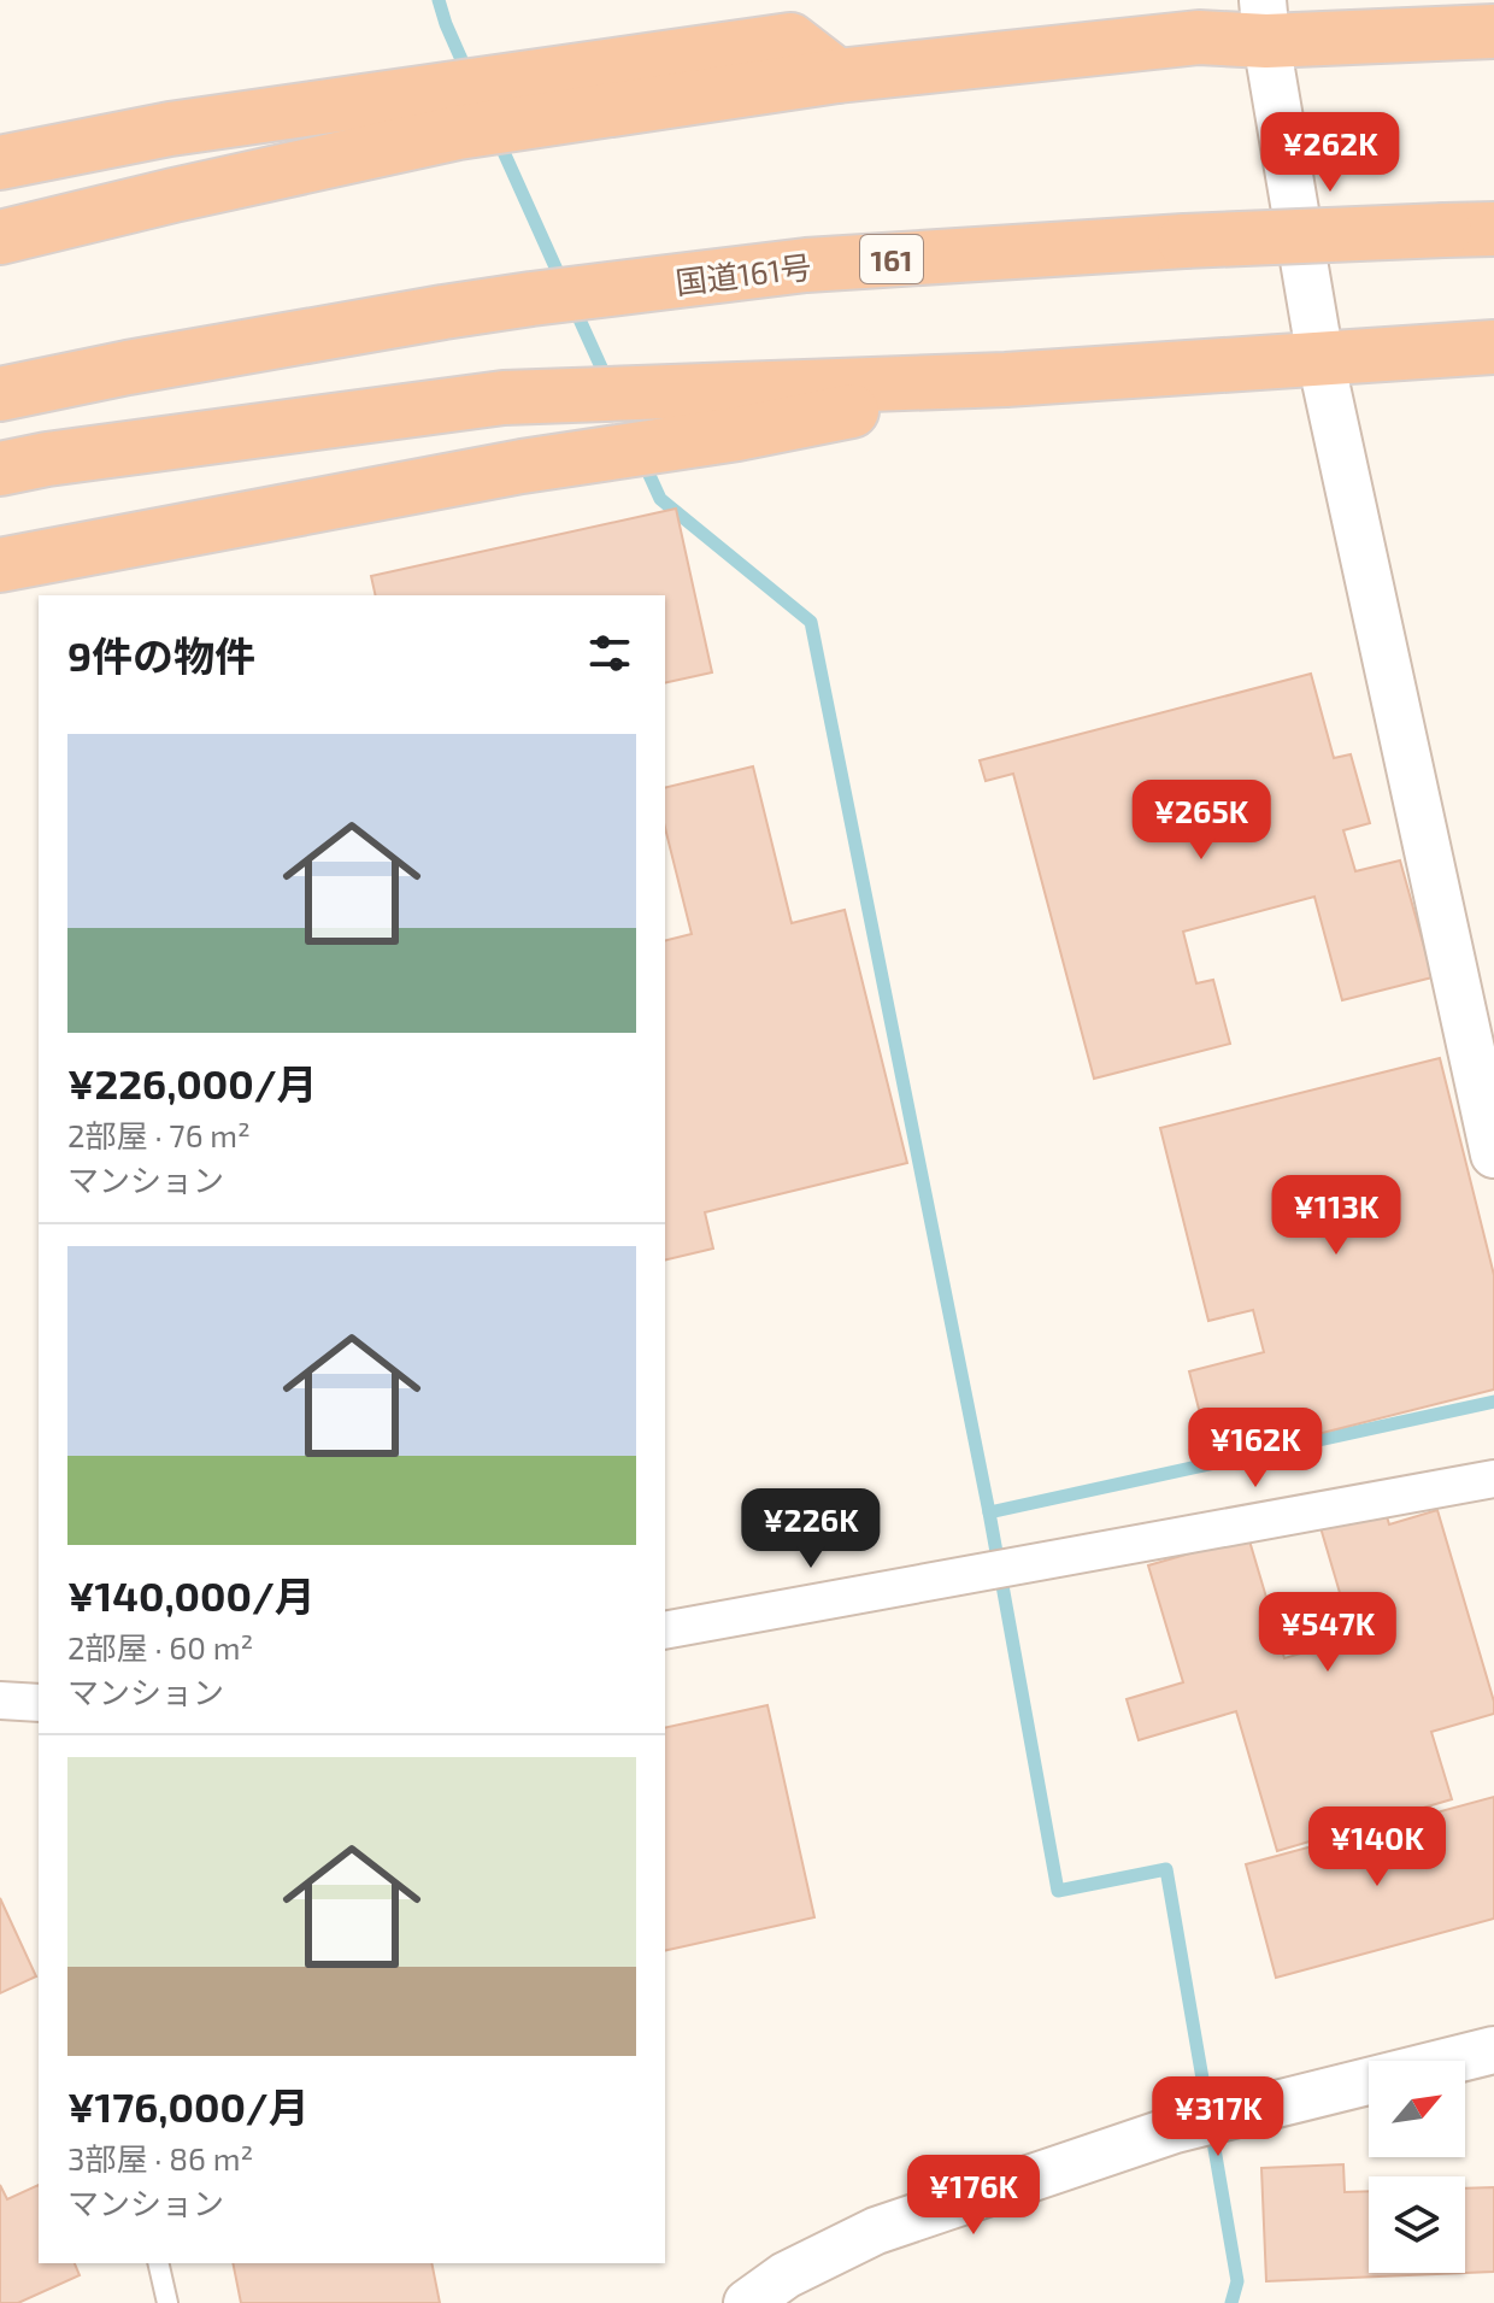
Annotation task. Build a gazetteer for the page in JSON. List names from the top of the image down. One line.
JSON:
{"streets":{"highway":["161","国道161号"]},"north":"top right","page":{"price":["¥262K","¥265K","¥113K","¥162K","¥226K","¥547K","¥140K","¥317K","¥176K"],"heading":"9件の物件","list":[{"name":"¥226,000/月","note":"2部屋 · 76 m² · マンション"},{"name":"¥140,000/月","note":"2部屋 · 60 m² · マンション"},{"name":"¥176,000/月","note":"3部屋 · 86 m² · マンション"}]}}
